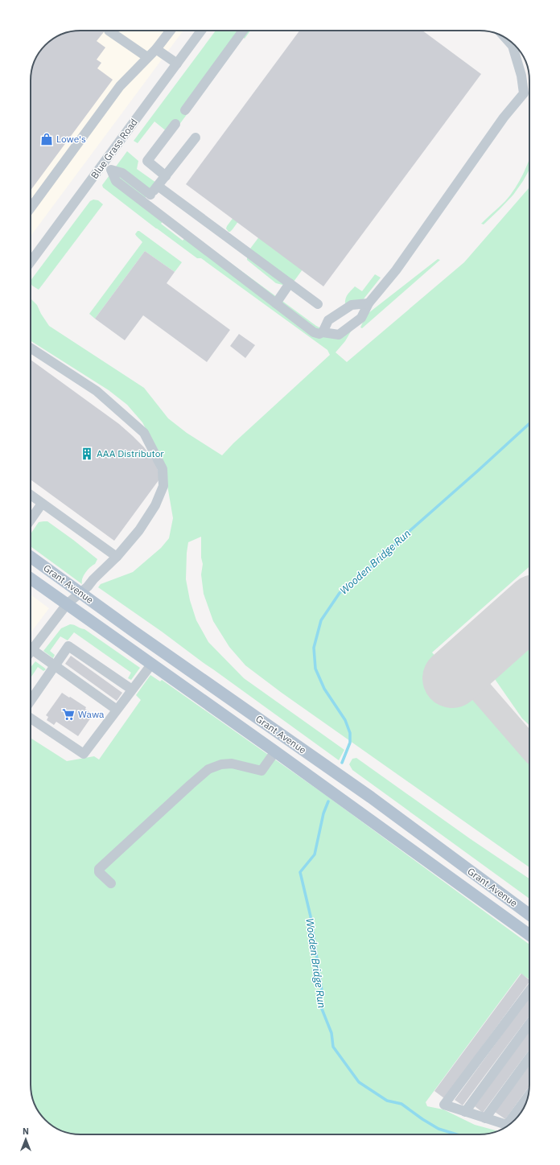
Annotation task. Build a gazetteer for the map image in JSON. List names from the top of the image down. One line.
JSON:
{"streets":{"main road":["Grant Avenue"],"street":["Blue Grass Road"]},"water":["Wooden Bridge Run"],"places":{"shop":["Lowe's"],"building":["AAA Distributor"],"supermarket":["Wawa"]},"north":"top"}
